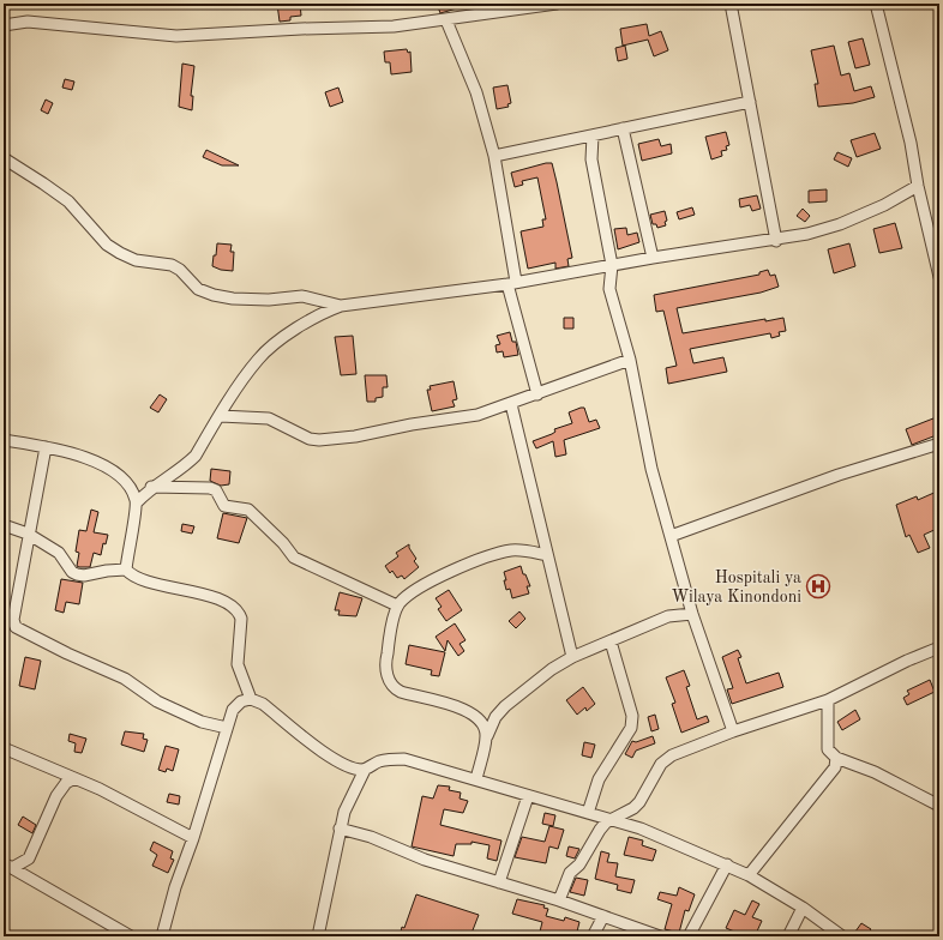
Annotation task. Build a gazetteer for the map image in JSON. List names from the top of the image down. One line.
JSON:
{"places":{"hospital":["Hospitali ya Wilaya Kinondoni"]}}
